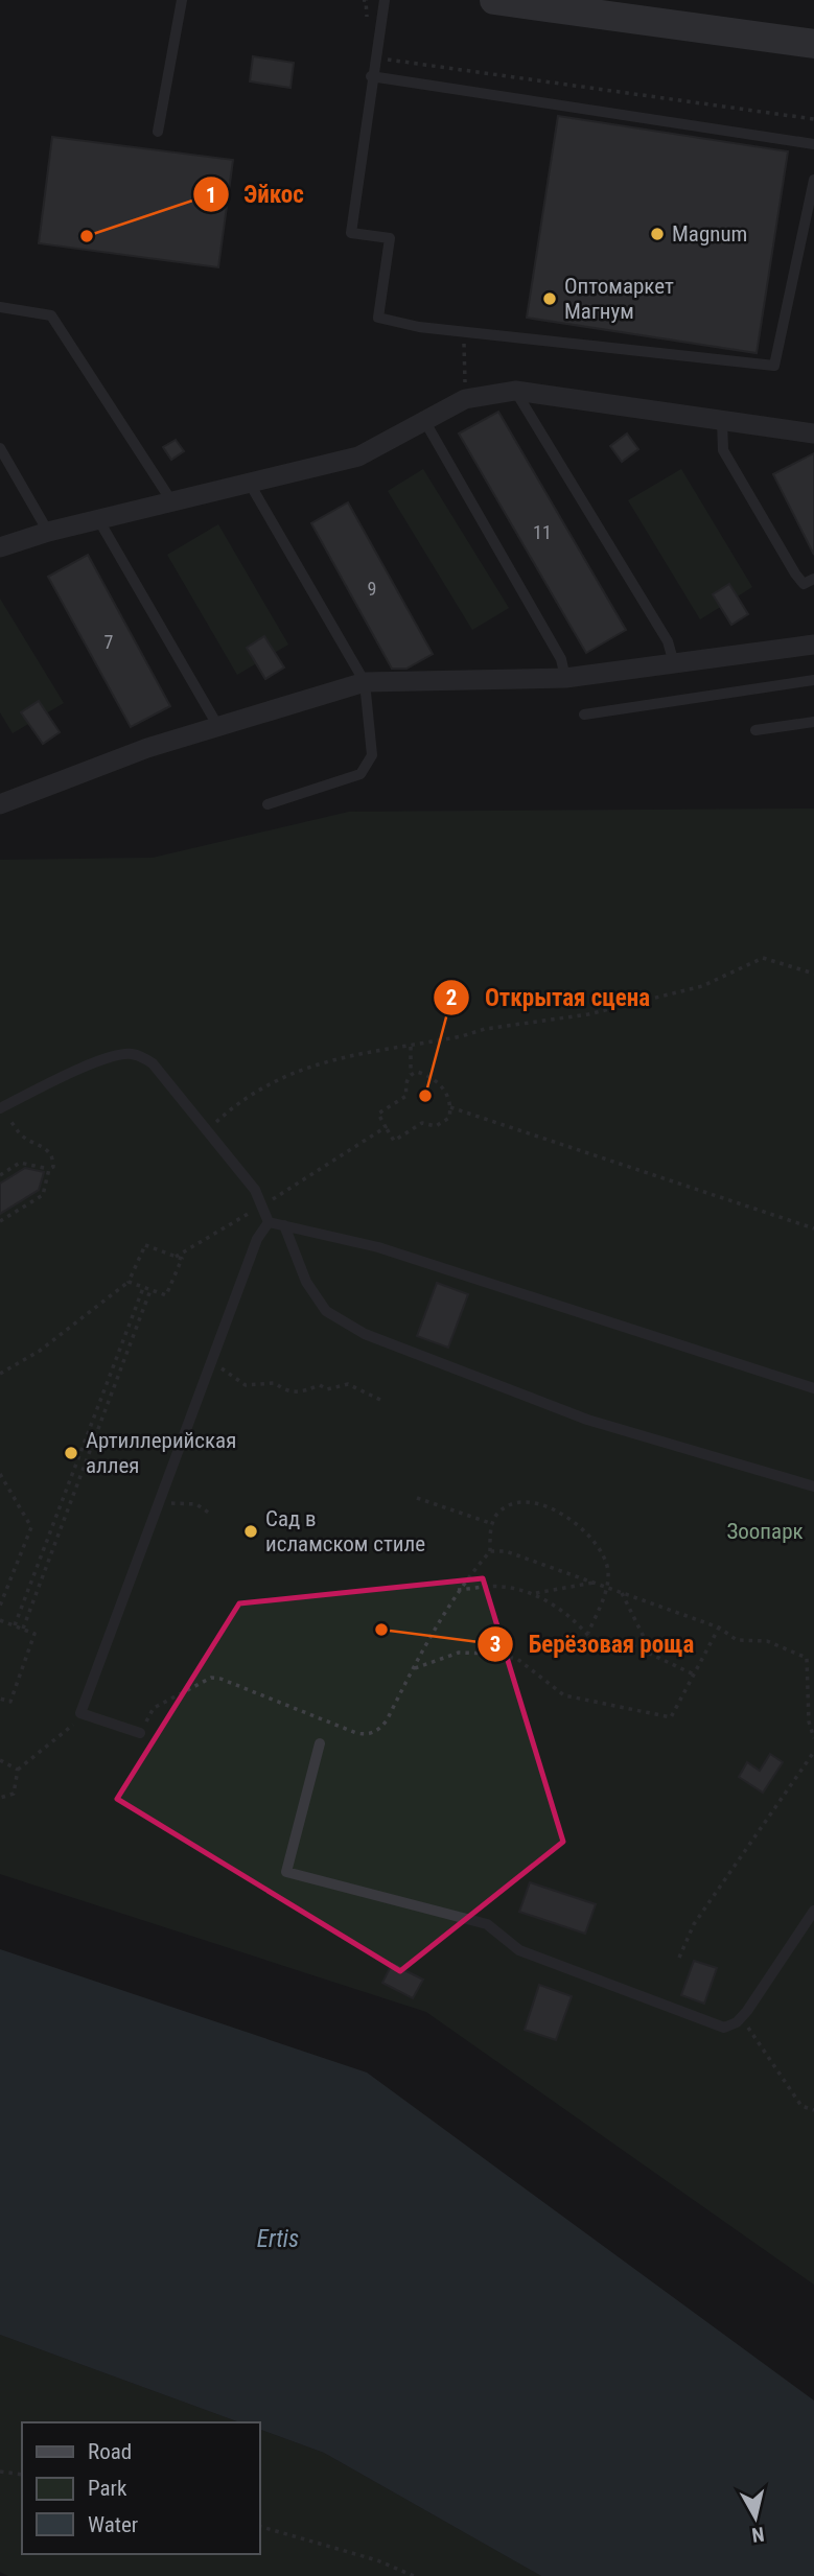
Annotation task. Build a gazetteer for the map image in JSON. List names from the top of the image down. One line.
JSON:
{"water":["Ertis"],"parks":["Зоопарк"],"places":["Magnum","Эйкос","Оптомаркет Магнум","Открытая сцена","Артиллерийская аллея","Сад в исламском стиле","Берёзовая роща"],"house_numbers":["11","9","7"],"legend":["Road","Park","Water"],"north":"bottom"}
